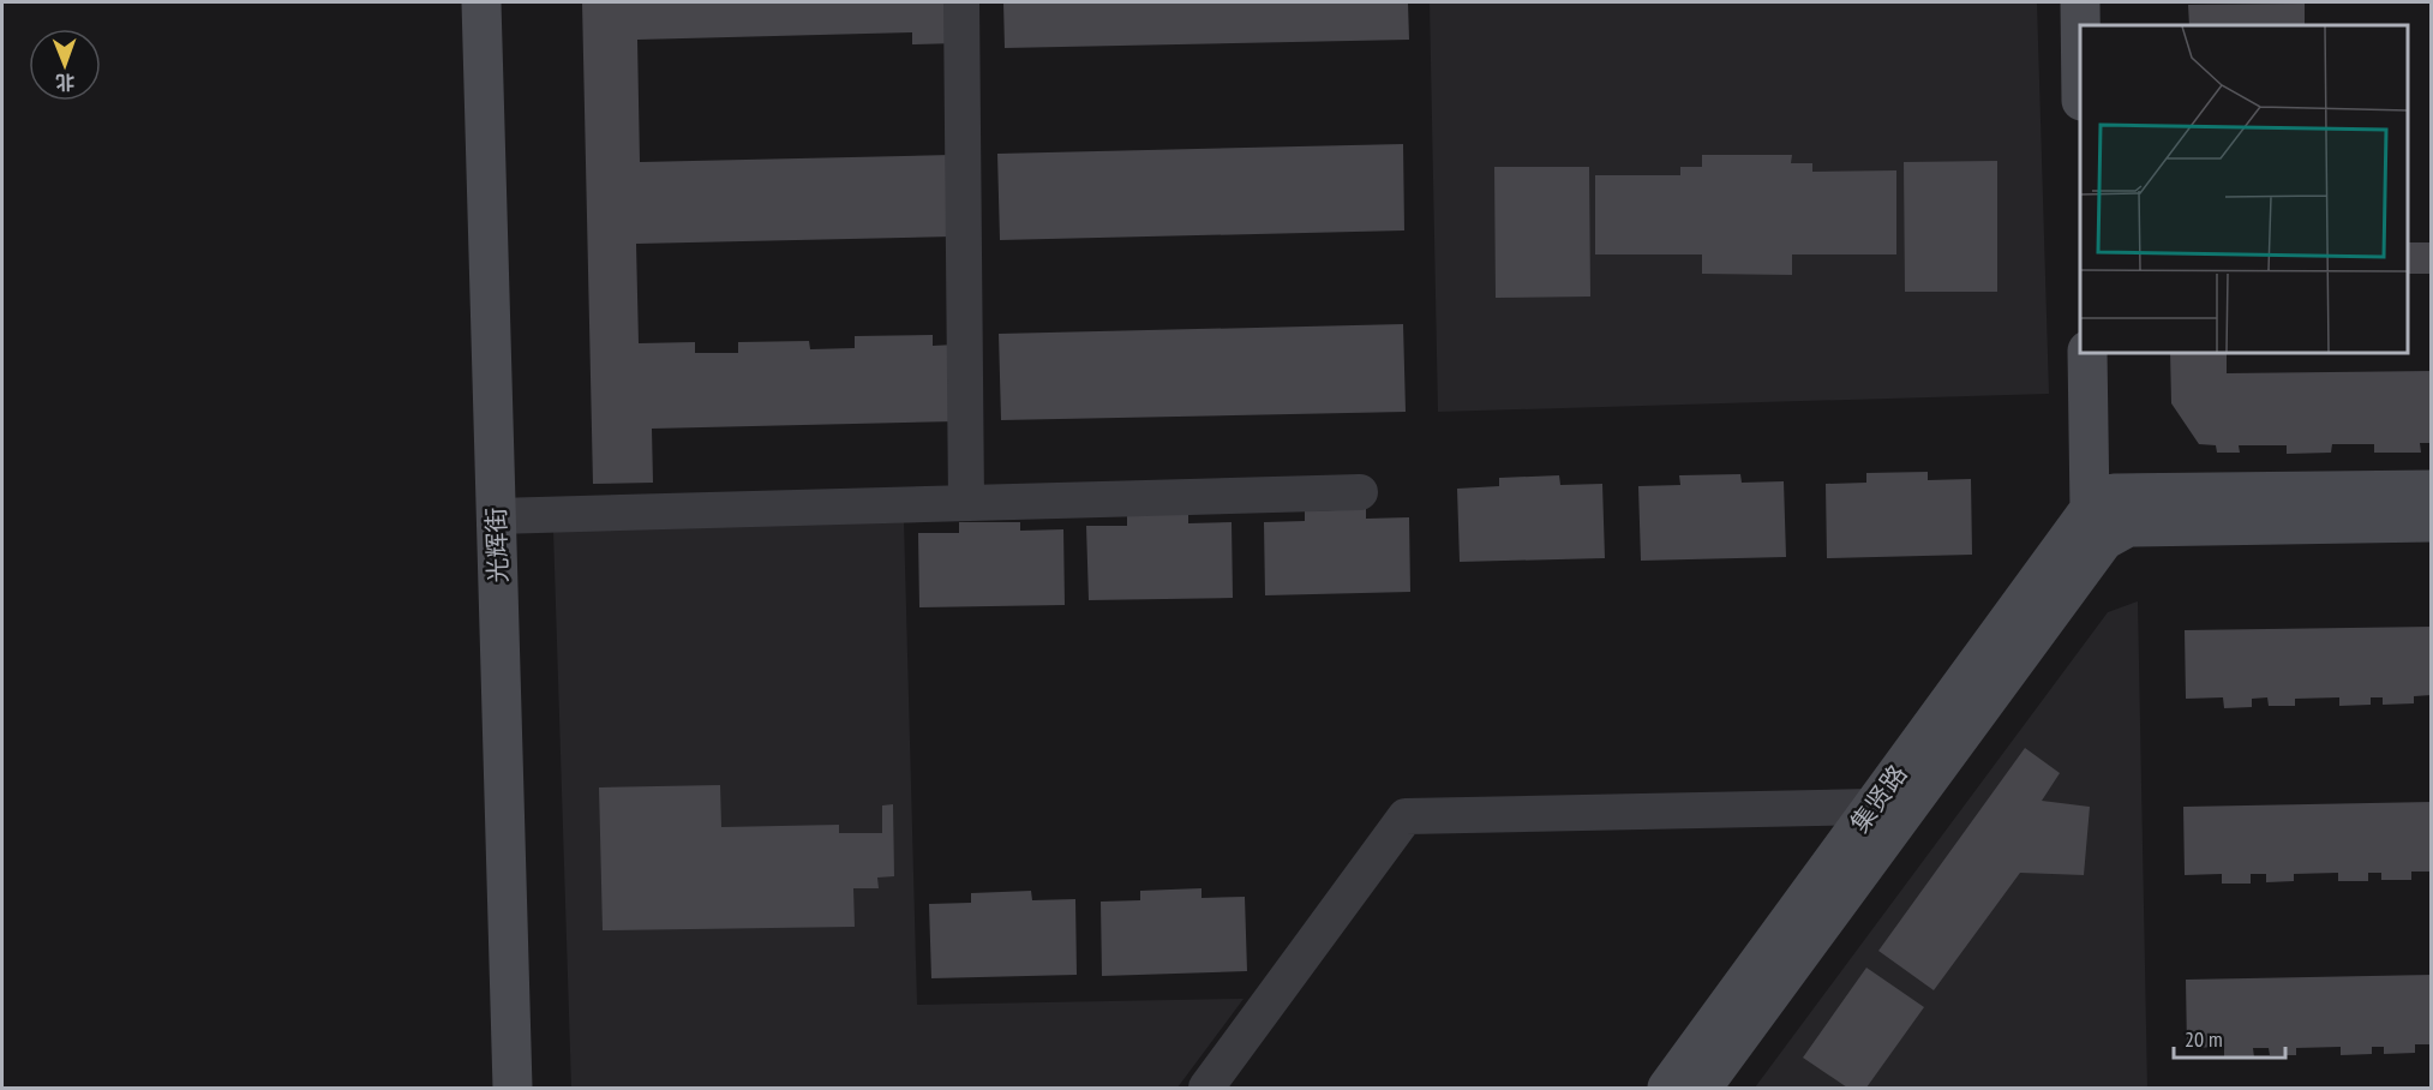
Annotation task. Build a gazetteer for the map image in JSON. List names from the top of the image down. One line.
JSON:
{"streets":{"street":["光辉街","集贤路"]},"scale_bar":"20 m","north":"bottom"}
